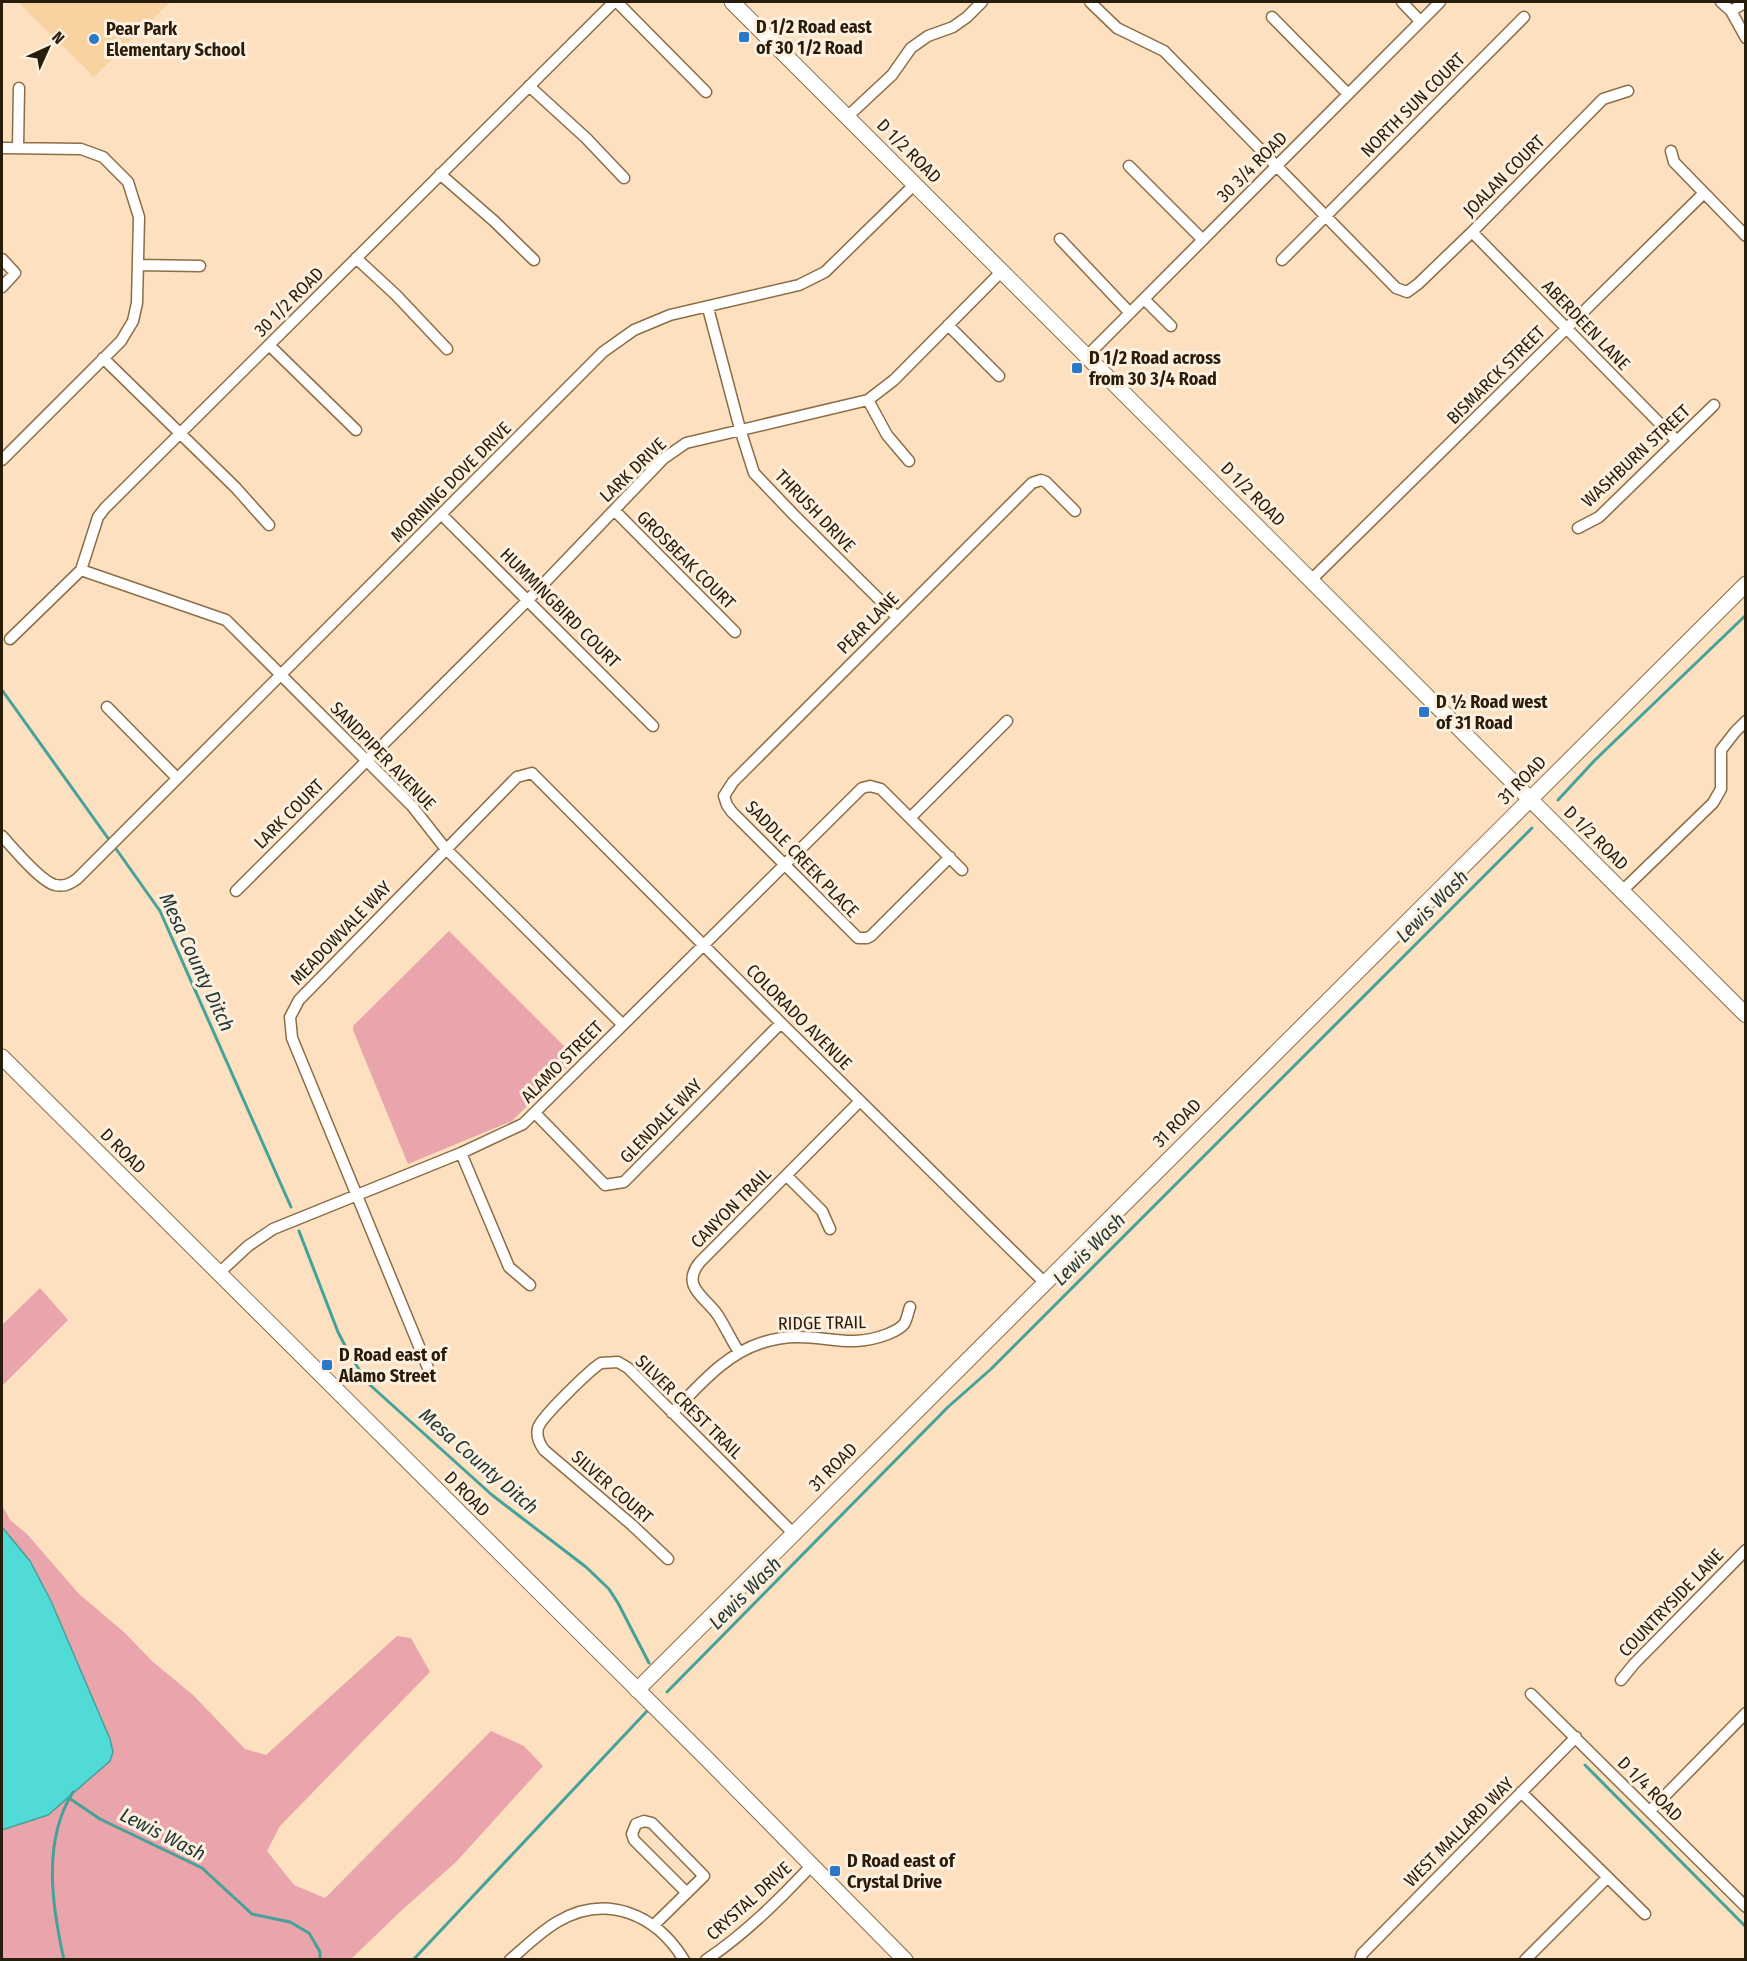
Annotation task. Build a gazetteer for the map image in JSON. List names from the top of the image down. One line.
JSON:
{"streets":{"street":["NORTH SUN COURT","D 1/2 ROAD","30 3/4 ROAD","JOALAN COURT","30 1/2 ROAD","ABERDEEN LANE","BISMARCK STREET","WASHBURN STREET","LARK DRIVE","MORNING DOVE DRIVE","THRUSH DRIVE","GROSBEAK COURT","HUMMINGBIRD COURT","PEAR LANE","SANDPIPER AVENUE","31 ROAD","LARK COURT","SADDLE CREEK PLACE","MEADOWVALE WAY","COLORADO AVENUE","ALAMO STREET","GLENDALE WAY","D ROAD","CANYON TRAIL","RIDGE TRAIL","SILVER CREST TRAIL","SILVER COURT","COUNTRYSIDE LANE","D 1/4 ROAD","WEST MALLARD WAY","CRYSTAL DRIVE"]},"crossings":[["NORTH SUN COURT","JOALAN COURT"],["D 1/2 ROAD","30 3/4 ROAD"],["D 1/2 ROAD","BISMARCK STREET"],["D 1/2 ROAD","LARK DRIVE"],["D 1/2 ROAD","MORNING DOVE DRIVE"],["D 1/2 ROAD","31 ROAD"],["JOALAN COURT","ABERDEEN LANE"],["30 1/2 ROAD","SANDPIPER AVENUE"],["ABERDEEN LANE","BISMARCK STREET"],["ABERDEEN LANE","WASHBURN STREET"],["LARK DRIVE","THRUSH DRIVE"],["LARK DRIVE","GROSBEAK COURT"],["LARK DRIVE","HUMMINGBIRD COURT"],["LARK DRIVE","SANDPIPER AVENUE"],["LARK DRIVE","LARK COURT"],["MORNING DOVE DRIVE","THRUSH DRIVE"],["MORNING DOVE DRIVE","HUMMINGBIRD COURT"],["MORNING DOVE DRIVE","SANDPIPER AVENUE"],["THRUSH DRIVE","PEAR LANE"],["PEAR LANE","SADDLE CREEK PLACE"],["SANDPIPER AVENUE","LARK COURT"],["SANDPIPER AVENUE","MEADOWVALE WAY"],["SANDPIPER AVENUE","ALAMO STREET"],["31 ROAD","COLORADO AVENUE"],["31 ROAD","D ROAD"],["31 ROAD","SILVER CREST TRAIL"],["SADDLE CREEK PLACE","ALAMO STREET"],["MEADOWVALE WAY","COLORADO AVENUE"],["MEADOWVALE WAY","ALAMO STREET"],["COLORADO AVENUE","ALAMO STREET"],["COLORADO AVENUE","GLENDALE WAY"],["COLORADO AVENUE","CANYON TRAIL"],["ALAMO STREET","GLENDALE WAY"],["ALAMO STREET","D ROAD"],["D ROAD","CRYSTAL DRIVE"],["CANYON TRAIL","RIDGE TRAIL"],["RIDGE TRAIL","SILVER CREST TRAIL"],["SILVER CREST TRAIL","SILVER COURT"],["D 1/4 ROAD","WEST MALLARD WAY"]],"water":["Lewis Wash","Mesa County Ditch"],"places":{"transit":["D 1/2 Road east of 30 1/2 Road","D 1/2 Road across from 30 3/4 Road","D ½ Road west of 31 Road","D Road east of Alamo Street","D Road east of Crystal Drive"],"other":["Pear Park Elementary School"]},"north":"top right"}
